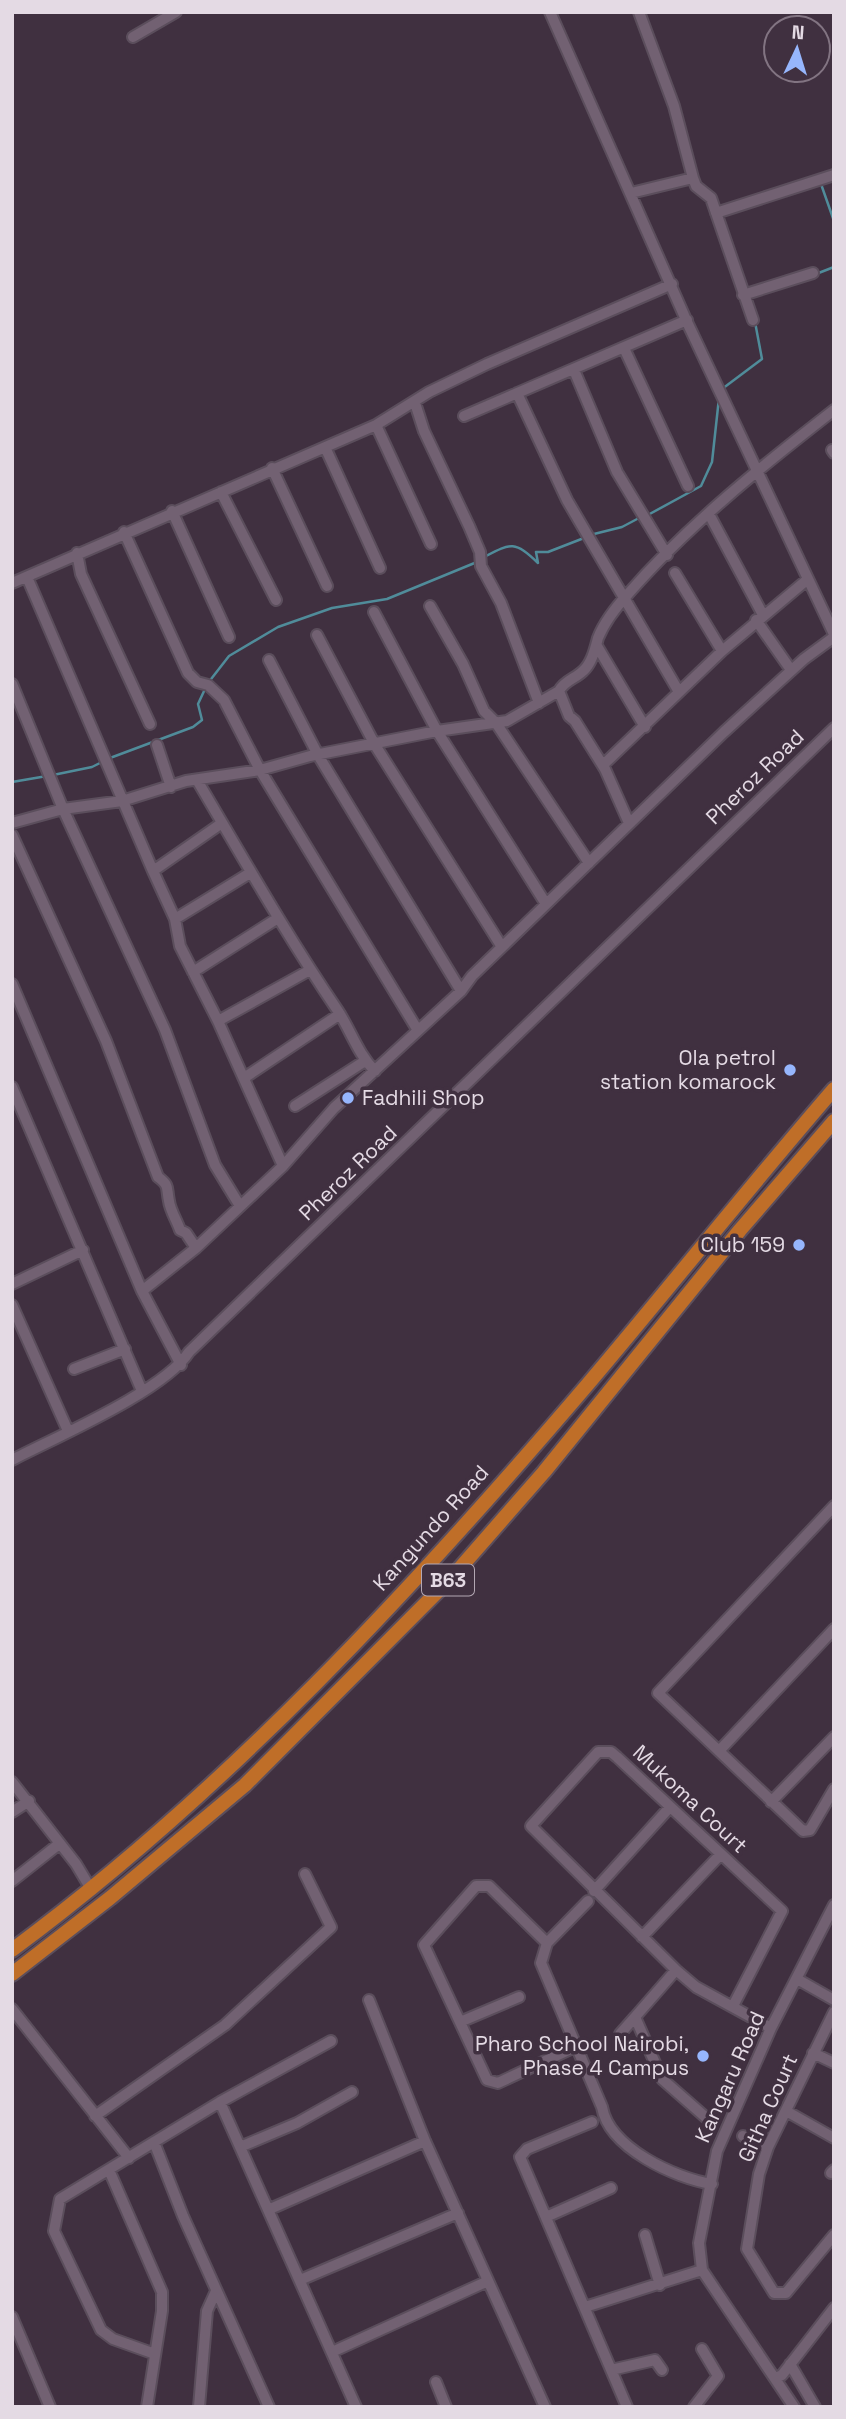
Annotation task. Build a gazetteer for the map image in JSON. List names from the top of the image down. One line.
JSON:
{"streets":{"highway":["Kangundo Road","B63"],"street":["Pheroz Road","Mukoma Court","Kangaru Road","Githa Court"]},"places":["Ola petrol station komarock","Fadhili Shop","Club 159","Pharo School Nairobi, Phase 4 Campus"],"north":"top"}
